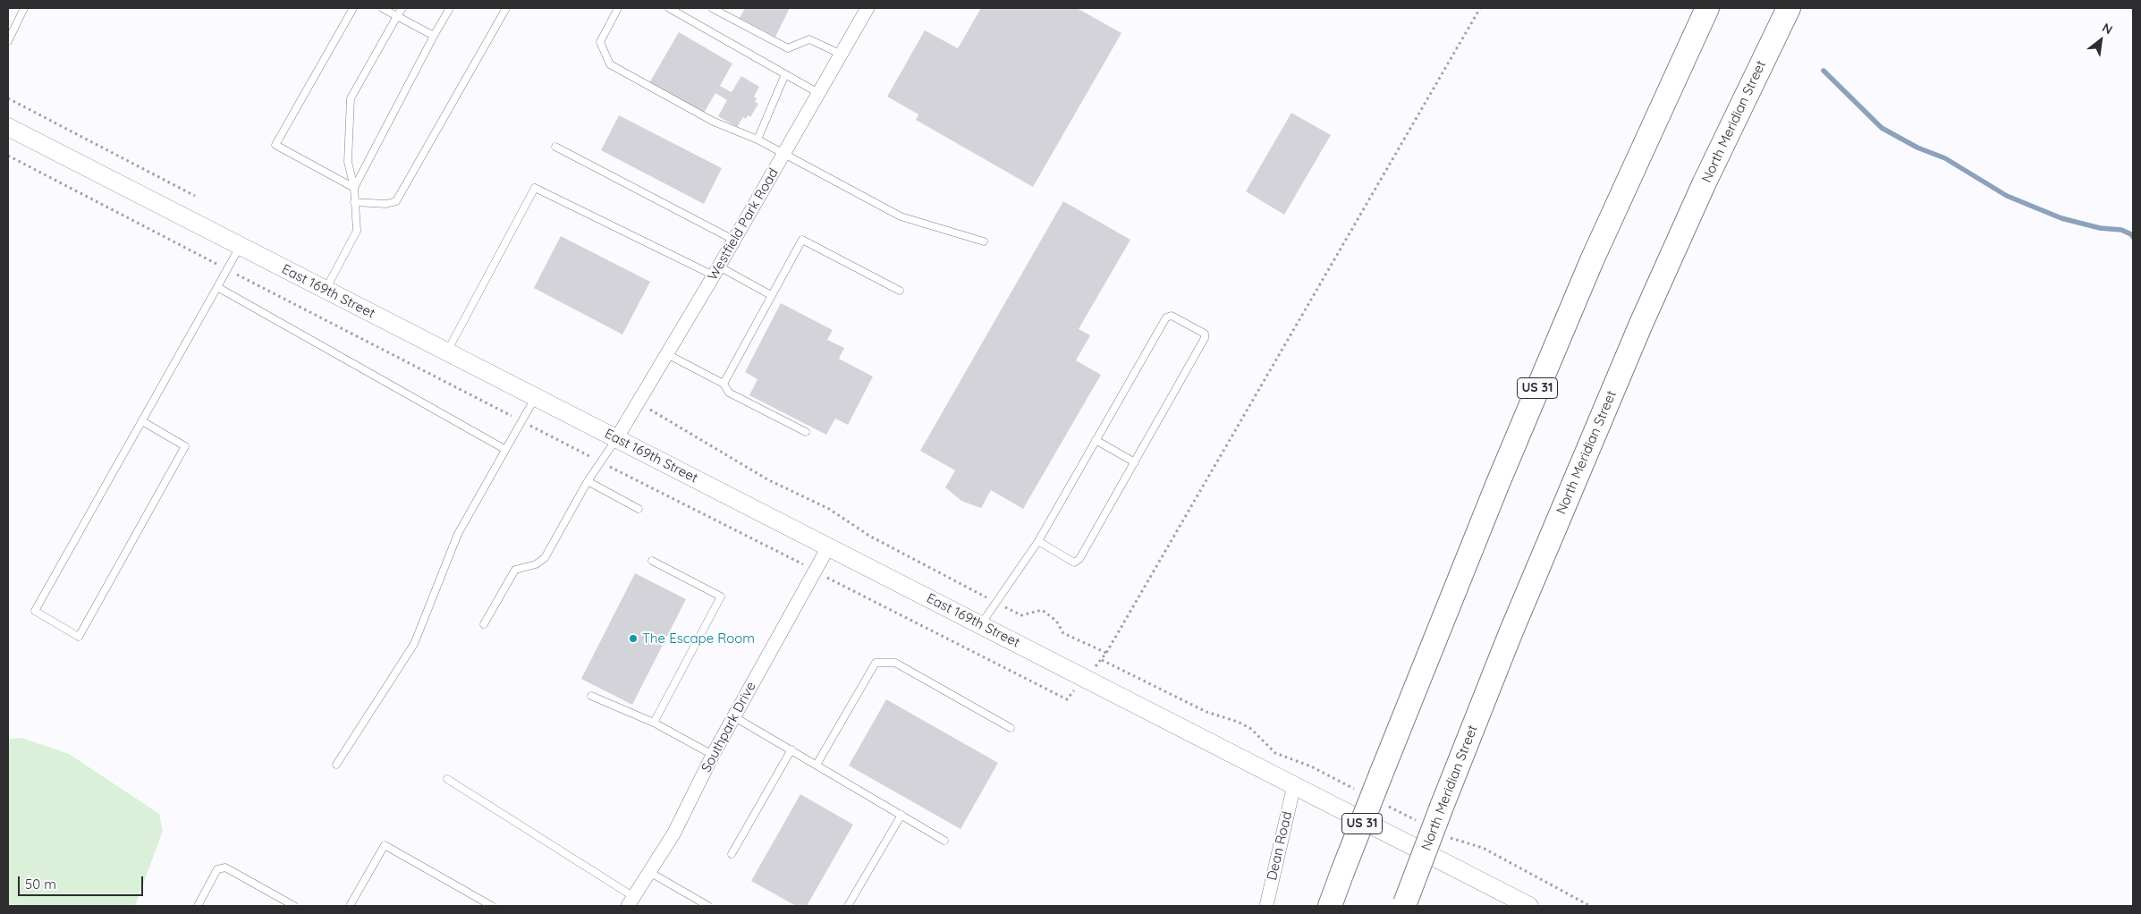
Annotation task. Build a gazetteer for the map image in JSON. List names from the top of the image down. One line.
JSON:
{"streets":{"highway":["North Meridian Street","US 31"],"street":["Westfield Park Road","East 169th Street","Southpark Drive","Dean Road"]},"crossings":[["Westfield Park Road","East 169th Street"],["East 169th Street","Southpark Drive"],["East 169th Street","Dean Road"]],"places":["The Escape Room"],"scale_bar":"50 m","north":"top right"}
